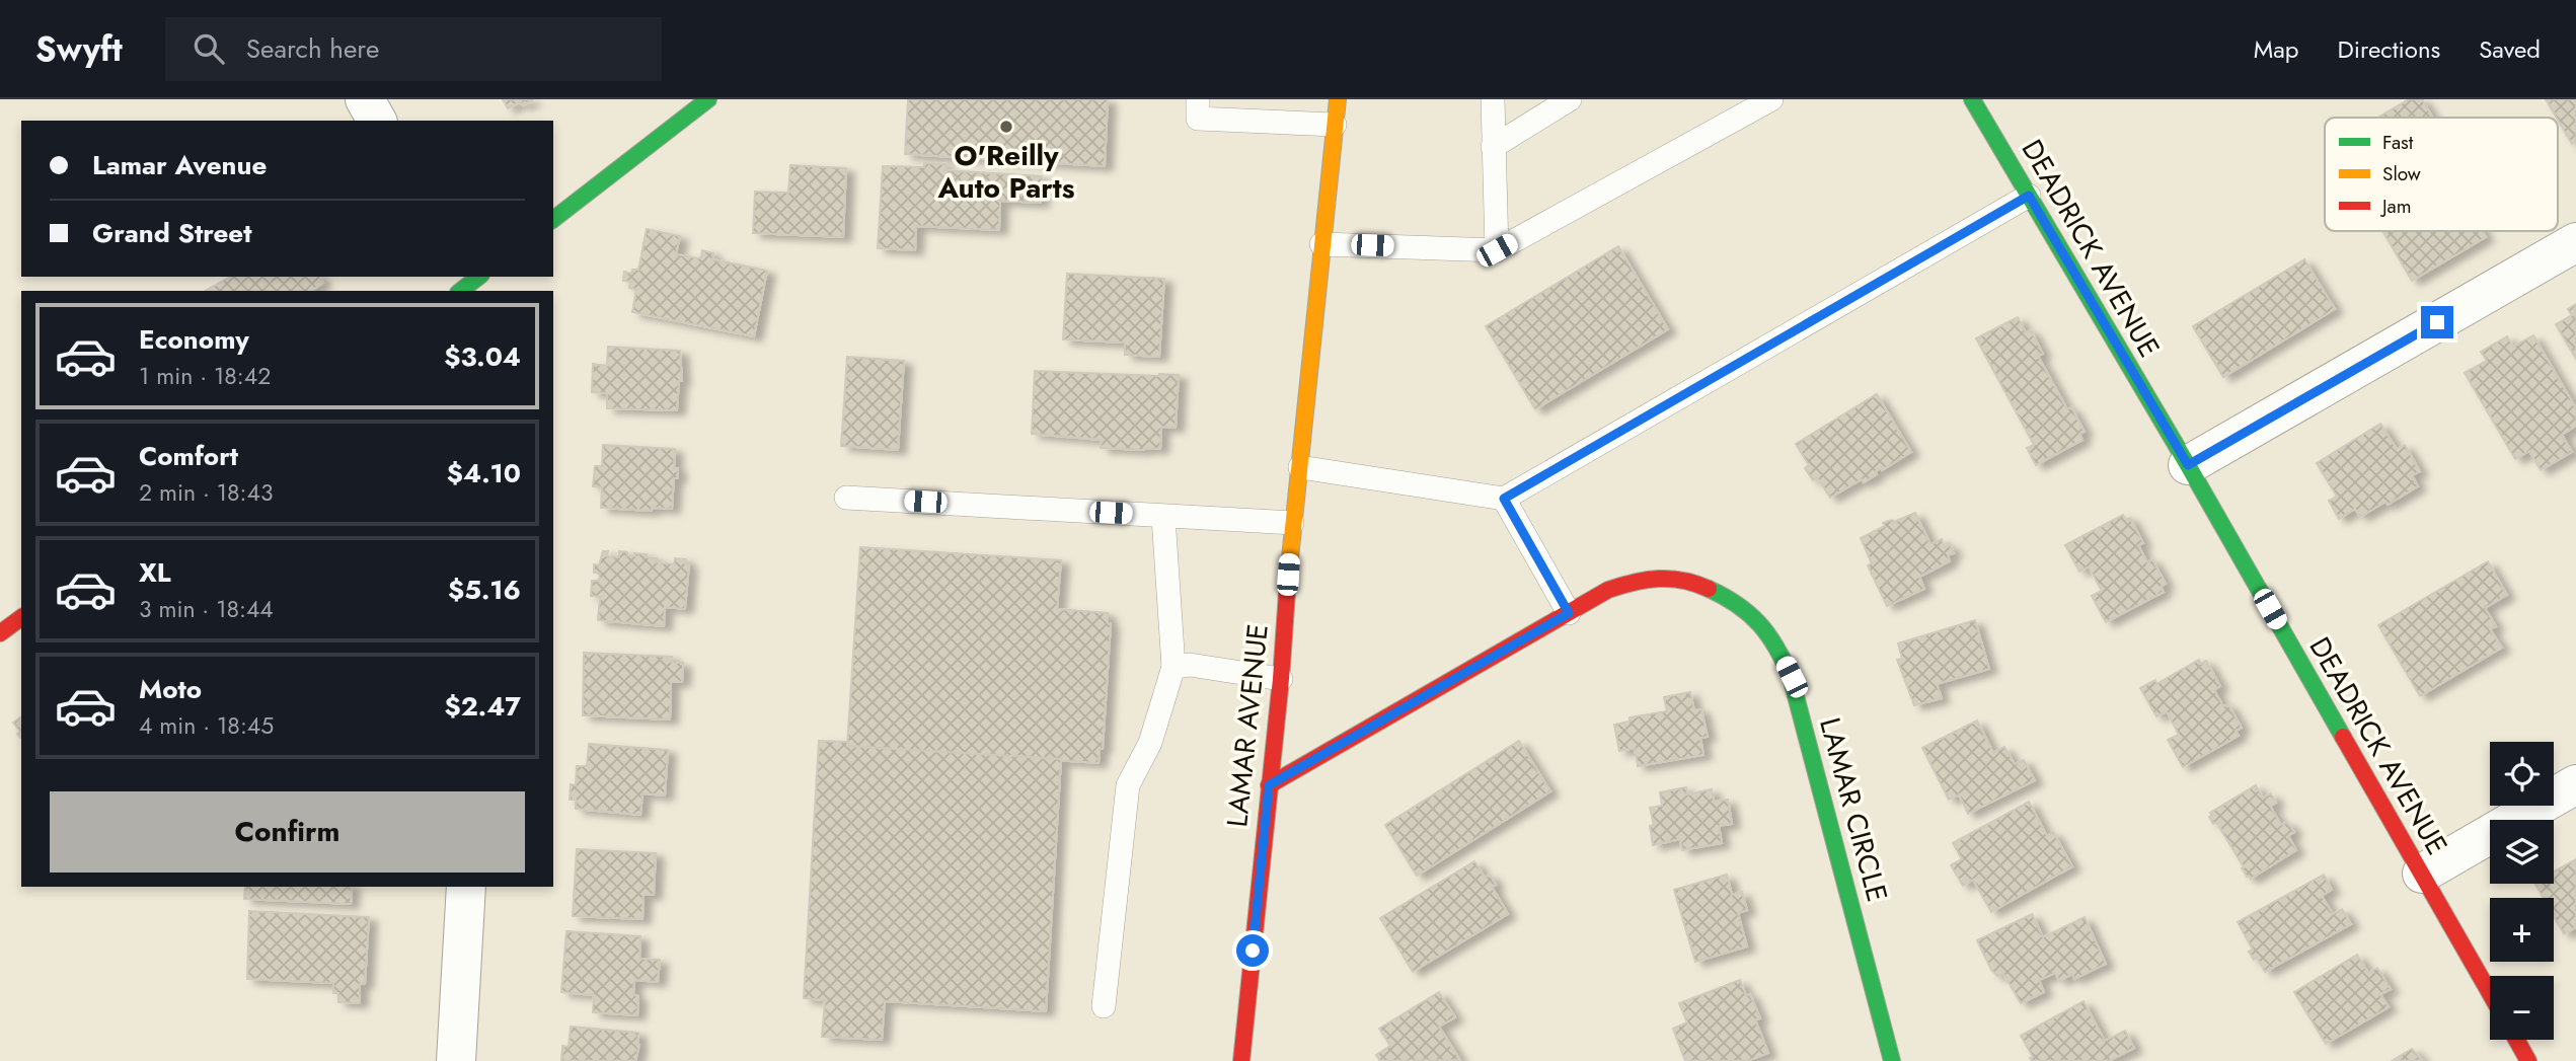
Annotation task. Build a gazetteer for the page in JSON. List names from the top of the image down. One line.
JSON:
{"streets":{"street":["DEADRICK AVENUE","LAMAR AVENUE","LAMAR CIRCLE"]},"crossings":[["LAMAR AVENUE","LAMAR CIRCLE"]],"places":["O'Reilly Auto Parts"],"legend":["Fast","Slow","Jam"],"page":{"header":"Swyft","search":"Search here","nav":["Map","Directions","Saved"],"banner":["Lamar Avenue","Grand Street"],"list":[{"name":"Economy","note":"1 min · 18:42","value":"$3.04"},{"name":"Comfort","note":"2 min · 18:43","value":"$4.10"},{"name":"XL","note":"3 min · 18:44","value":"$5.16"},{"name":"Moto","note":"4 min · 18:45","value":"$2.47"}],"map_buttons":["+","−"],"buttons":"Confirm"}}
